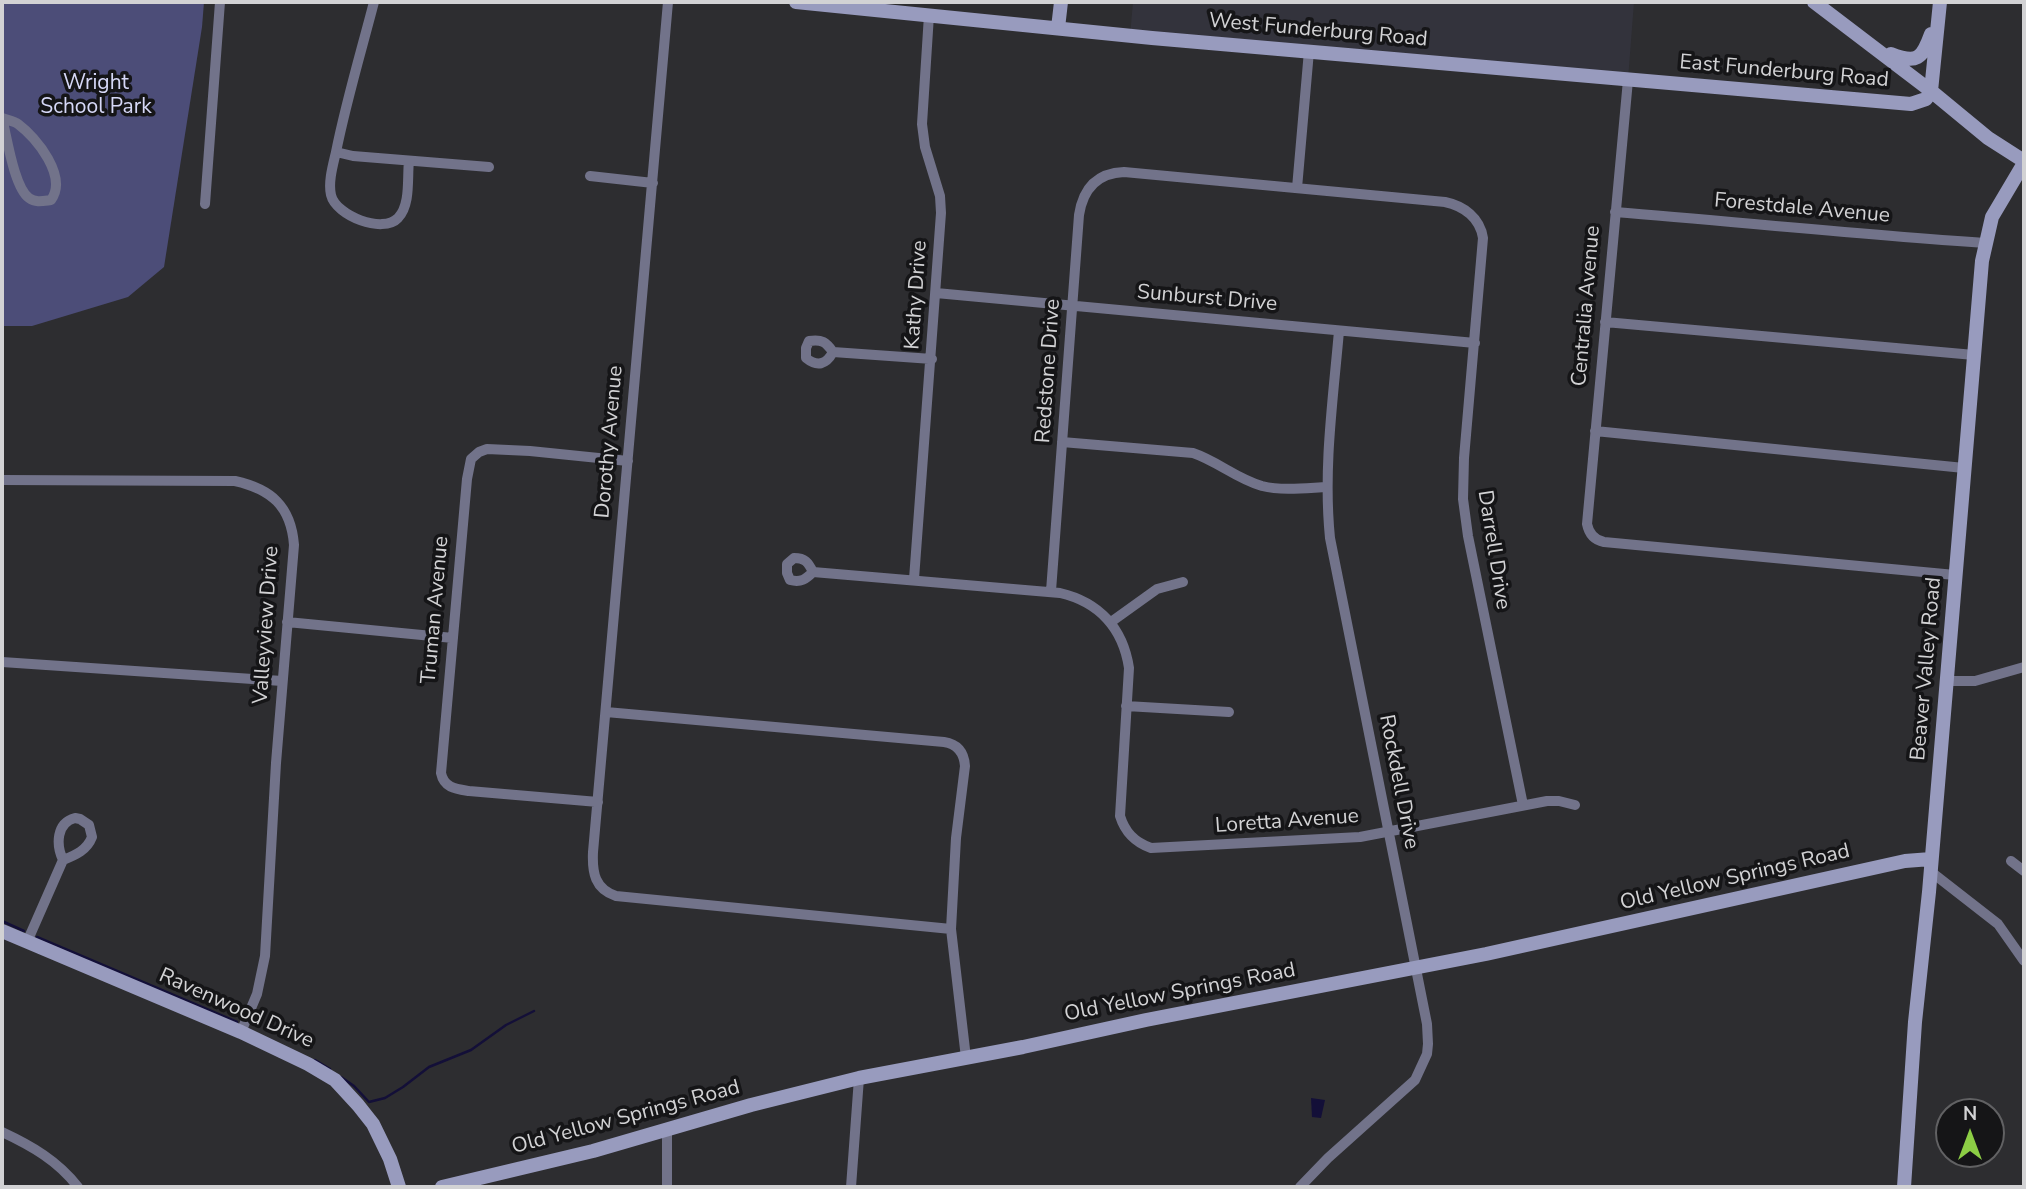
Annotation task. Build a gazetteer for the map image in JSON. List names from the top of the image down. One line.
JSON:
{"streets":{"street":["West Funderburg Road","East Funderburg Road","Forestdale Avenue","Kathy Drive","Sunburst Drive","Centralia Avenue","Redstone Drive","Dorothy Avenue","Darrell Drive","Truman Avenue","Valleyview Drive","Beaver Valley Road","Rockdell Drive","Loretta Avenue","Old Yellow Springs Road","Ravenwood Drive"]},"crossings":[["West Funderburg Road","East Funderburg Road"],["West Funderburg Road","Kathy Drive"],["West Funderburg Road","Centralia Avenue"],["East Funderburg Road","Centralia Avenue"],["Forestdale Avenue","Centralia Avenue"],["Forestdale Avenue","Beaver Valley Road"],["Kathy Drive","Sunburst Drive"],["Sunburst Drive","Redstone Drive"],["Sunburst Drive","Darrell Drive"],["Sunburst Drive","Rockdell Drive"],["Centralia Avenue","Beaver Valley Road"],["Redstone Drive","Darrell Drive"],["Dorothy Avenue","Truman Avenue"],["Darrell Drive","Loretta Avenue"],["Valleyview Drive","Ravenwood Drive"],["Beaver Valley Road","Old Yellow Springs Road"],["Rockdell Drive","Loretta Avenue"],["Rockdell Drive","Old Yellow Springs Road"]],"parks":["Wright School Park"],"north":"top"}
